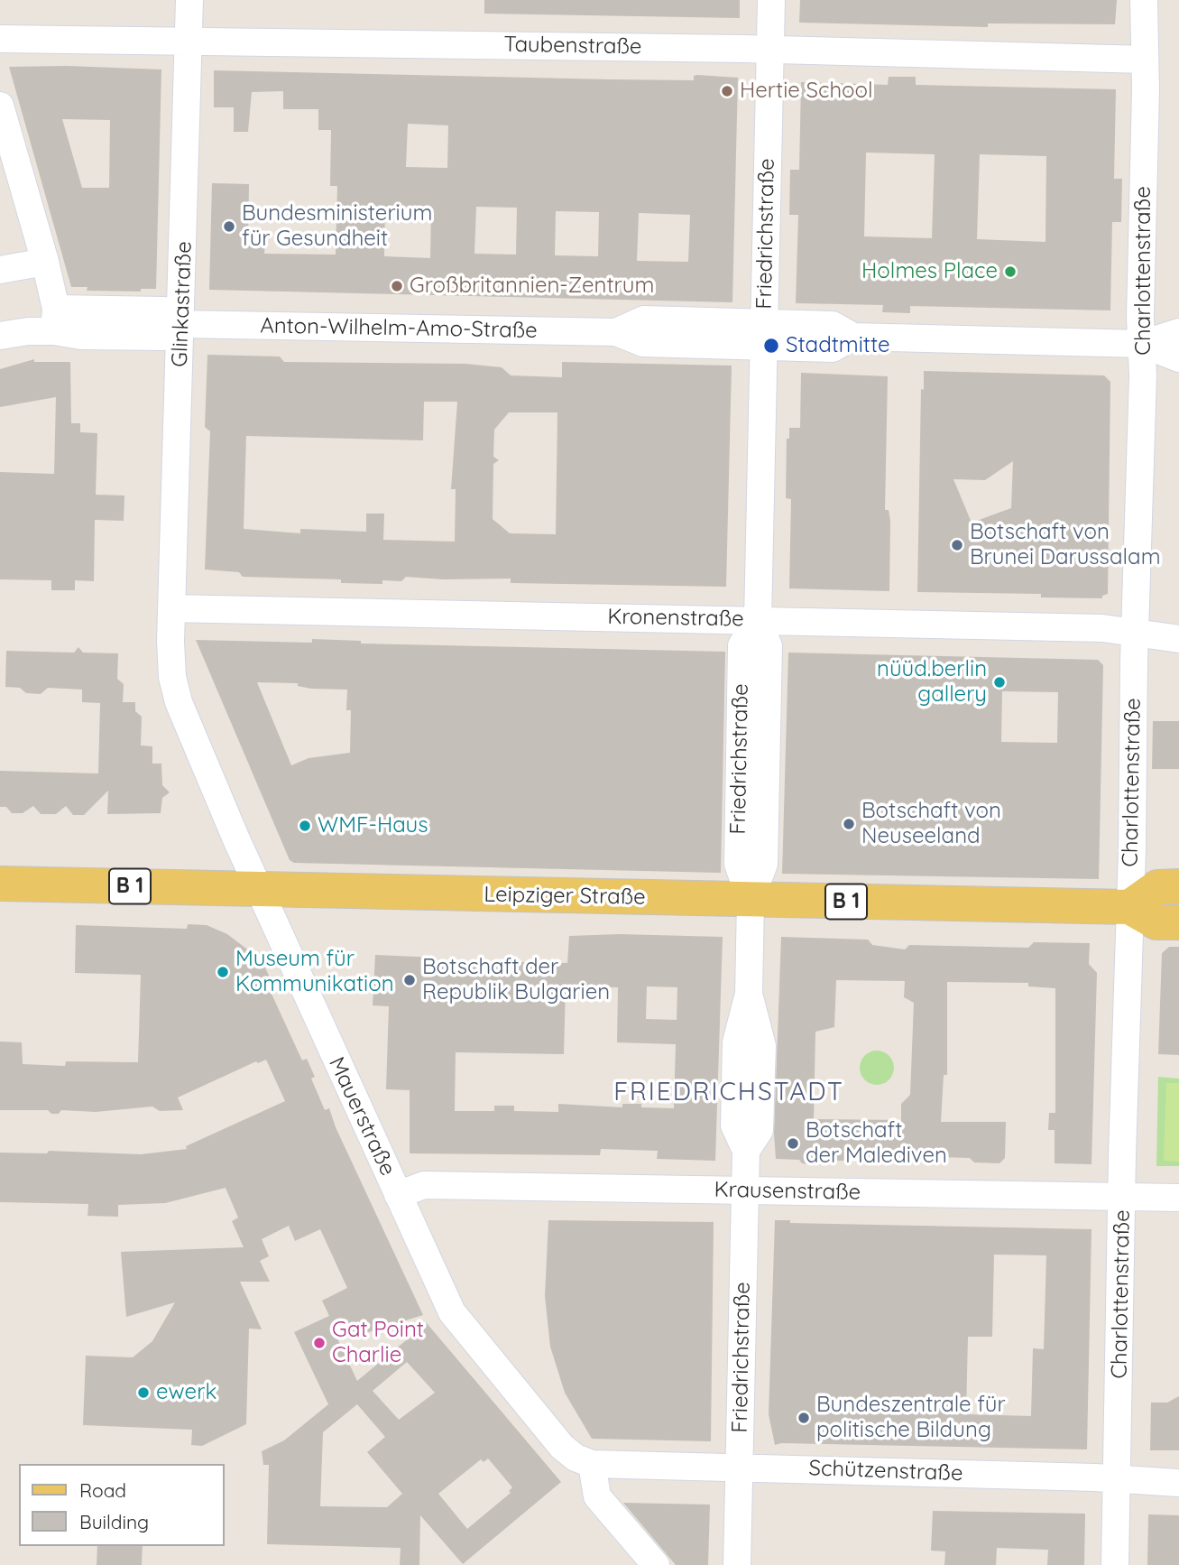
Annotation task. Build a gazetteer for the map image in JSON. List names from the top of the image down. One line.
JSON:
{"streets":{"main road":["B 1","Leipziger Straße"],"street":["Taubenstraße","Friedrichstraße","Charlottenstraße","Glinkastraße","Anton-Wilhelm-Amo-Straße","Kronenstraße","Mauerstraße","Krausenstraße","Schützenstraße"]},"crossings":[["Taubenstraße","Friedrichstraße"],["Taubenstraße","Charlottenstraße"],["Taubenstraße","Glinkastraße"],["Friedrichstraße","Anton-Wilhelm-Amo-Straße"],["Friedrichstraße","Kronenstraße"],["Friedrichstraße","Leipziger Straße"],["Friedrichstraße","Krausenstraße"],["Friedrichstraße","Schützenstraße"],["Charlottenstraße","Anton-Wilhelm-Amo-Straße"],["Charlottenstraße","Kronenstraße"],["Charlottenstraße","Leipziger Straße"],["Charlottenstraße","Krausenstraße"],["Charlottenstraße","Schützenstraße"],["Glinkastraße","Anton-Wilhelm-Amo-Straße"],["Glinkastraße","Kronenstraße"],["Glinkastraße","Mauerstraße"],["Kronenstraße","Mauerstraße"],["Leipziger Straße","Mauerstraße"],["Mauerstraße","Krausenstraße"],["Mauerstraße","Schützenstraße"]],"districts":["FRIEDRICHSTADT"],"places":["Hertie School","Bundesministerium für Gesundheit","Holmes Place","Großbritannien-Zentrum","Stadtmitte","Botschaft von Brunei Darussalam","nüüd.berlin gallery","Botschaft von Neuseeland","WMF-Haus","Museum für Kommunikation","Botschaft der Republik Bulgarien","Botschaft der Malediven","Gat Point Charlie","ewerk","Bundeszentrale für politische Bildung"],"legend":["Road","Building"]}
